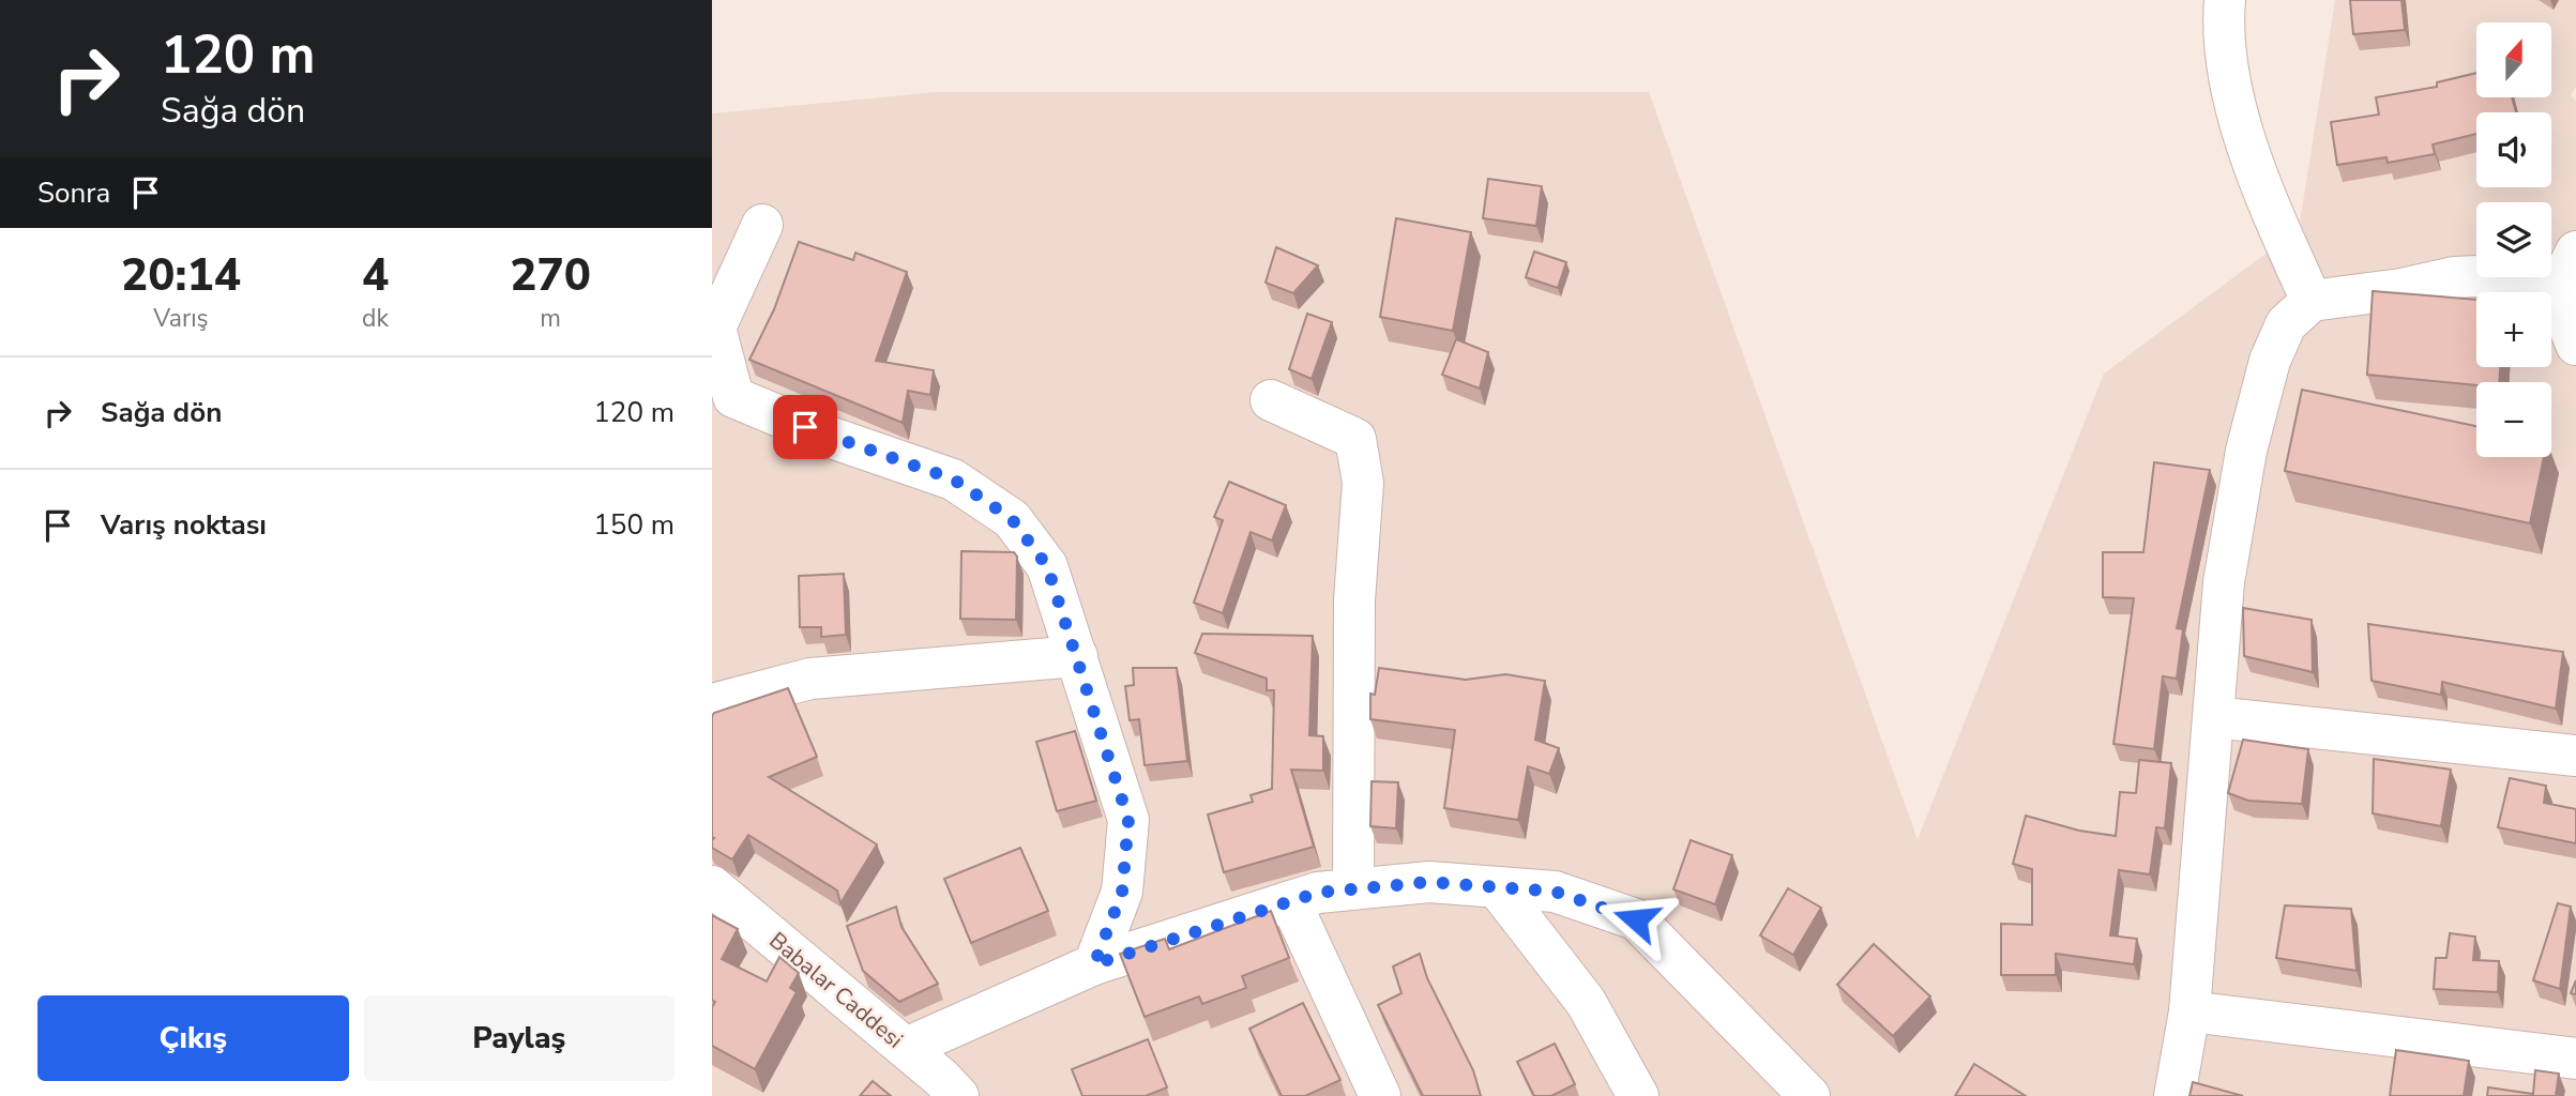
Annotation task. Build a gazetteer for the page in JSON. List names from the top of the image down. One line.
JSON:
{"streets":{"street":["Babalar Caddesi"]},"north":"top","page":{"turn":["120 m","Sağa dön"],"map_buttons":["+","−"],"then":"Sonra","eta":["20:14","Varış","4","dk","270","m"],"list":[{"name":"Sağa dön","value":"120 m"},{"name":"Varış noktası","value":"150 m"}],"buttons":["Çıkış","Paylaş"]}}
